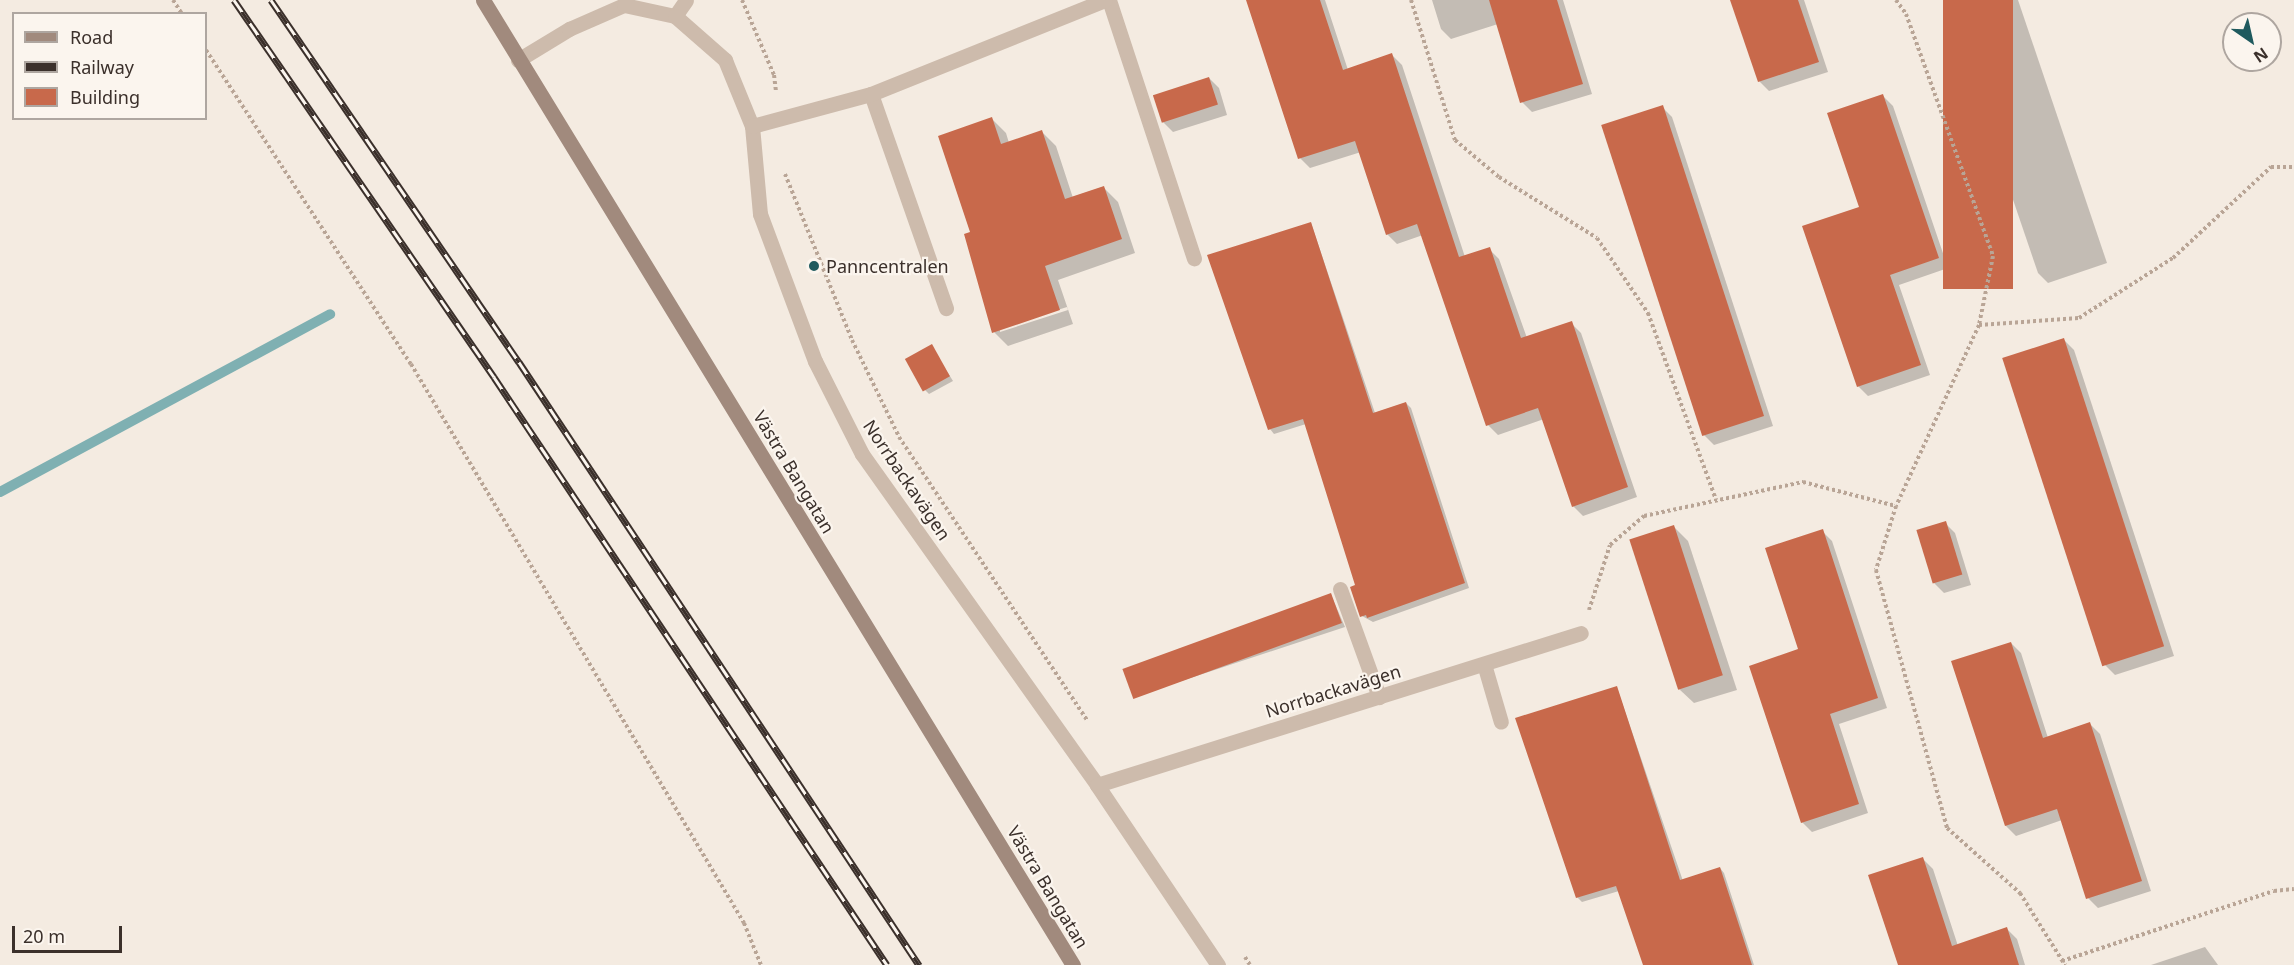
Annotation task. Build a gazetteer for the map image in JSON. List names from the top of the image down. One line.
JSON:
{"streets":{"street":["Västra Bangatan","Norrbackavägen"]},"crossings":[["Västra Bangatan","Norrbackavägen"]],"places":["Panncentralen"],"legend":["Road","Railway","Building"],"scale_bar":"20 m","north":"bottom right"}
